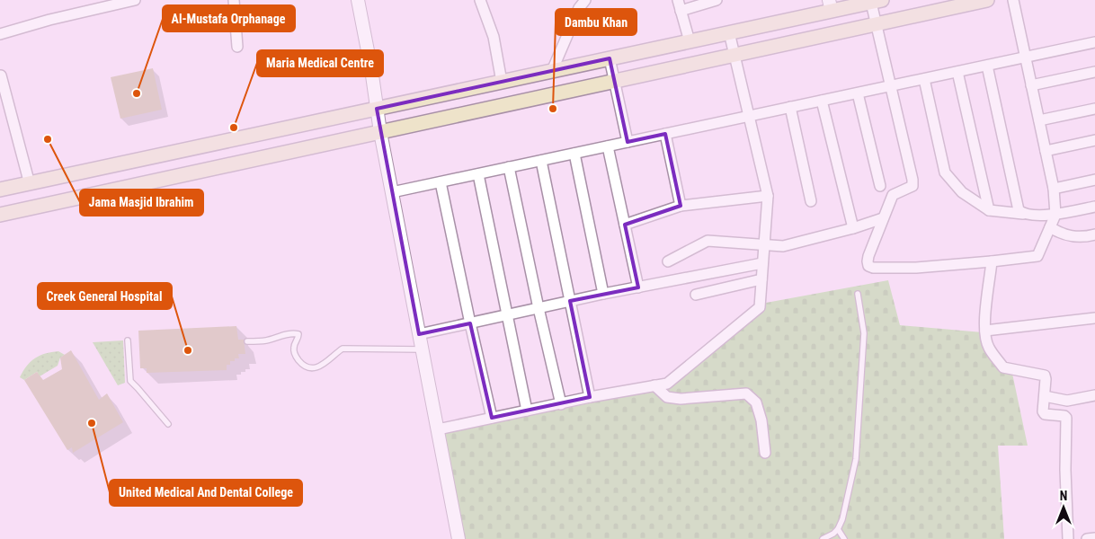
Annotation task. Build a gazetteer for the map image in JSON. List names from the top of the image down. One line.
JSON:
{"places":["Al-Mustafa Orphanage","Dambu Khan","Maria Medical Centre","Jama Masjid Ibrahim","Creek General Hospital","United Medical And Dental College"],"north":"top"}
